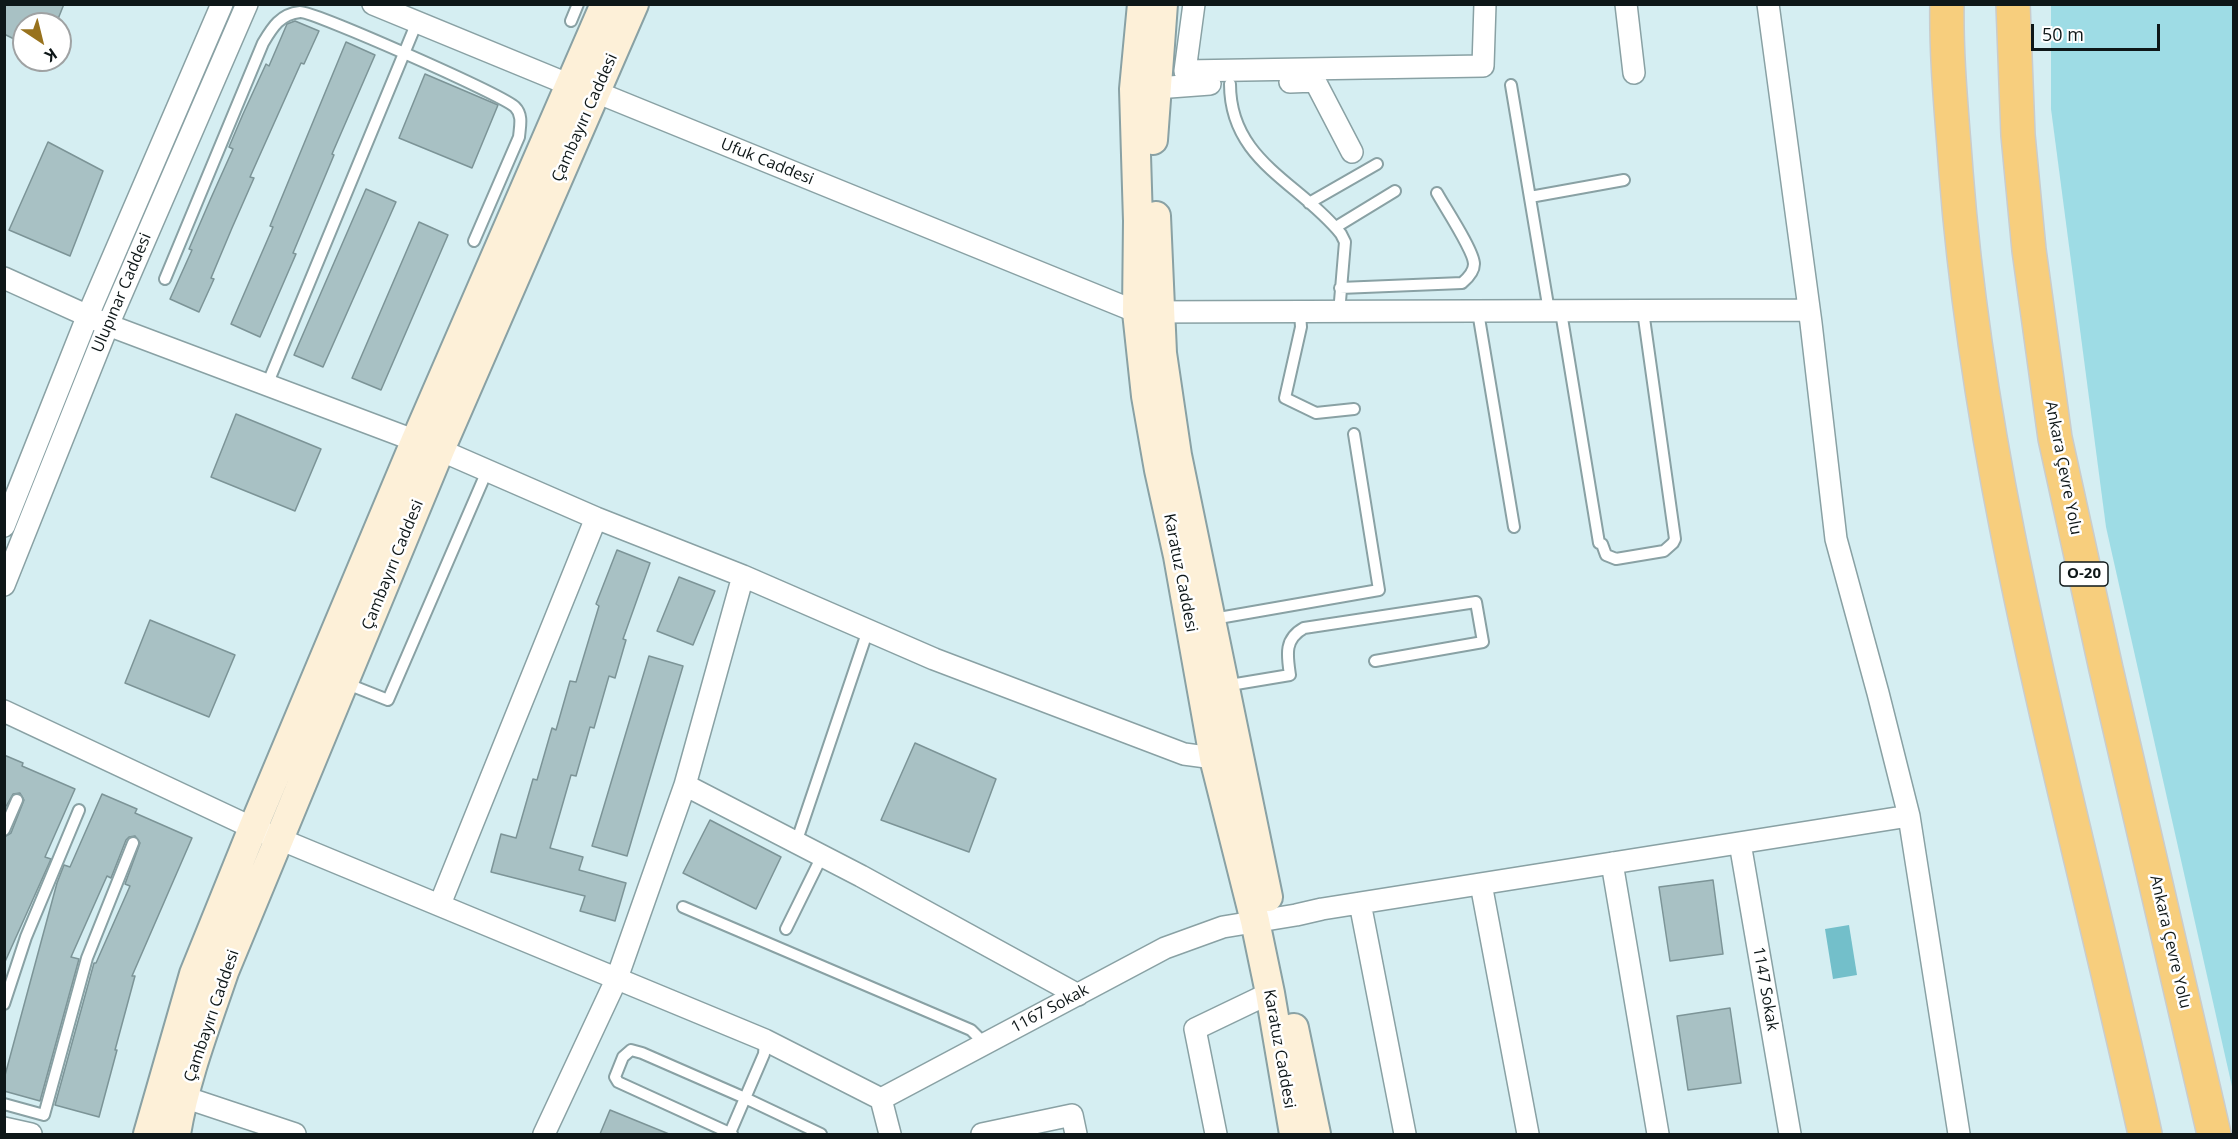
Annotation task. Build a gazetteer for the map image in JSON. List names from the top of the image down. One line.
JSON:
{"streets":{"highway":["Ankara Çevre Yolu","O-20"],"street":["Çambayırı Caddesi","Ufuk Caddesi","Ulupınar Caddesi","Karatuz Caddesi","1147 Sokak","1167 Sokak"]},"crossings":[["Çambayırı Caddesi","Ufuk Caddesi"],["Ufuk Caddesi","Karatuz Caddesi"],["Karatuz Caddesi","1167 Sokak"],["1147 Sokak","1167 Sokak"]],"scale_bar":"50 m","north":"bottom right"}
